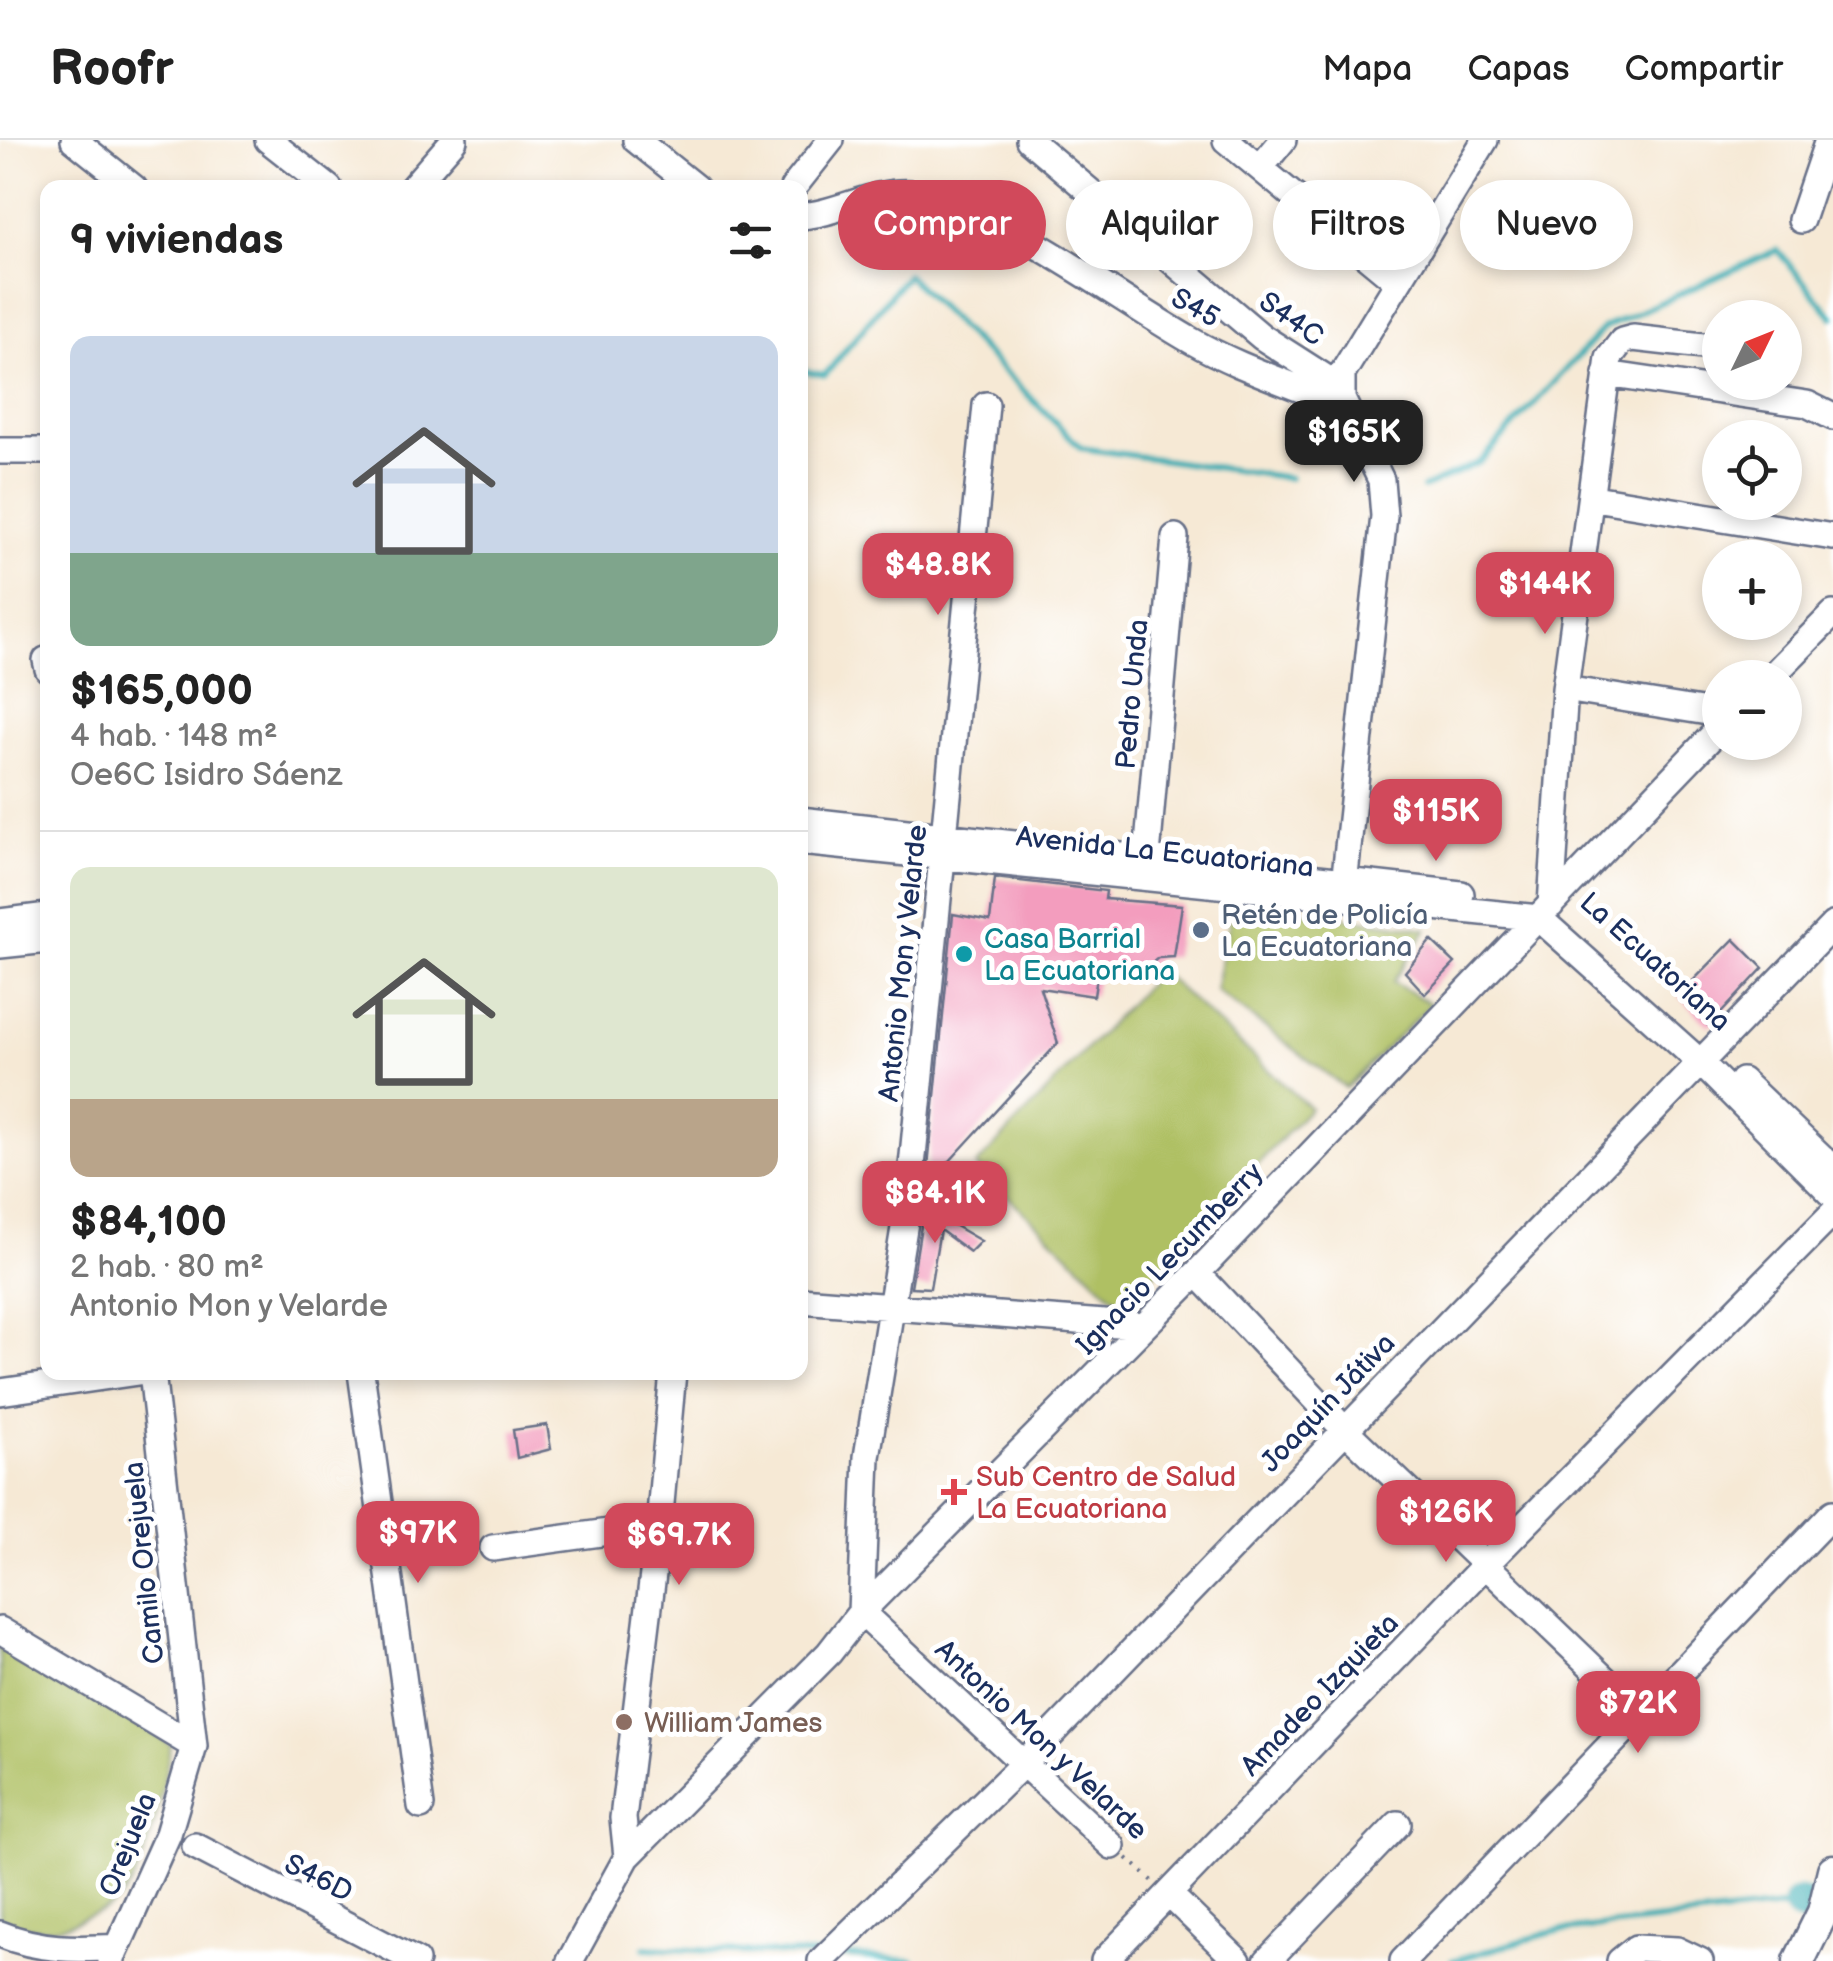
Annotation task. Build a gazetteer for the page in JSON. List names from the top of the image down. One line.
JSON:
{"streets":{"street":["S45","S44C","Pedro Unda","Avenida La Ecuatoriana","La Ecuatoriana","Antonio Mon y Velarde","Ignacio Lecumberry","Joaquín Játiva","Camilo Orejuela","Amadeo Izquieta","Orejuela","S46D"]},"crossings":[["S45","S44C"],["Pedro Unda","La Ecuatoriana"],["Avenida La Ecuatoriana","La Ecuatoriana"],["Avenida La Ecuatoriana","Antonio Mon y Velarde"],["La Ecuatoriana","Antonio Mon y Velarde"],["La Ecuatoriana","Ignacio Lecumberry"],["La Ecuatoriana","Joaquín Játiva"],["Antonio Mon y Velarde","Ignacio Lecumberry"],["Antonio Mon y Velarde","Joaquín Játiva"],["Antonio Mon y Velarde","Amadeo Izquieta"],["Camilo Orejuela","Orejuela"]],"places":{"other":["Retén de Policía La Ecuatoriana","Casa Barrial La Ecuatoriana","William James"],"health":["Sub Centro de Salud La Ecuatoriana"]},"north":"top right","page":{"header":"Roofr","nav":["Mapa","Capas","Compartir"],"chip":["Comprar","Alquilar","Filtros","Nuevo"],"heading":"9 viviendas","map_buttons":["+","−"],"list":[{"name":"$165,000","note":"4 hab. · 148 m² · Oe6C Isidro Sáenz"},{"name":"$84,100","note":"2 hab. · 80 m² · Antonio Mon y Velarde"}],"price":["$165K","$48.8K","$144K","$115K","$84.1K","$126K","$97K","$69.7K","$72K"]}}
